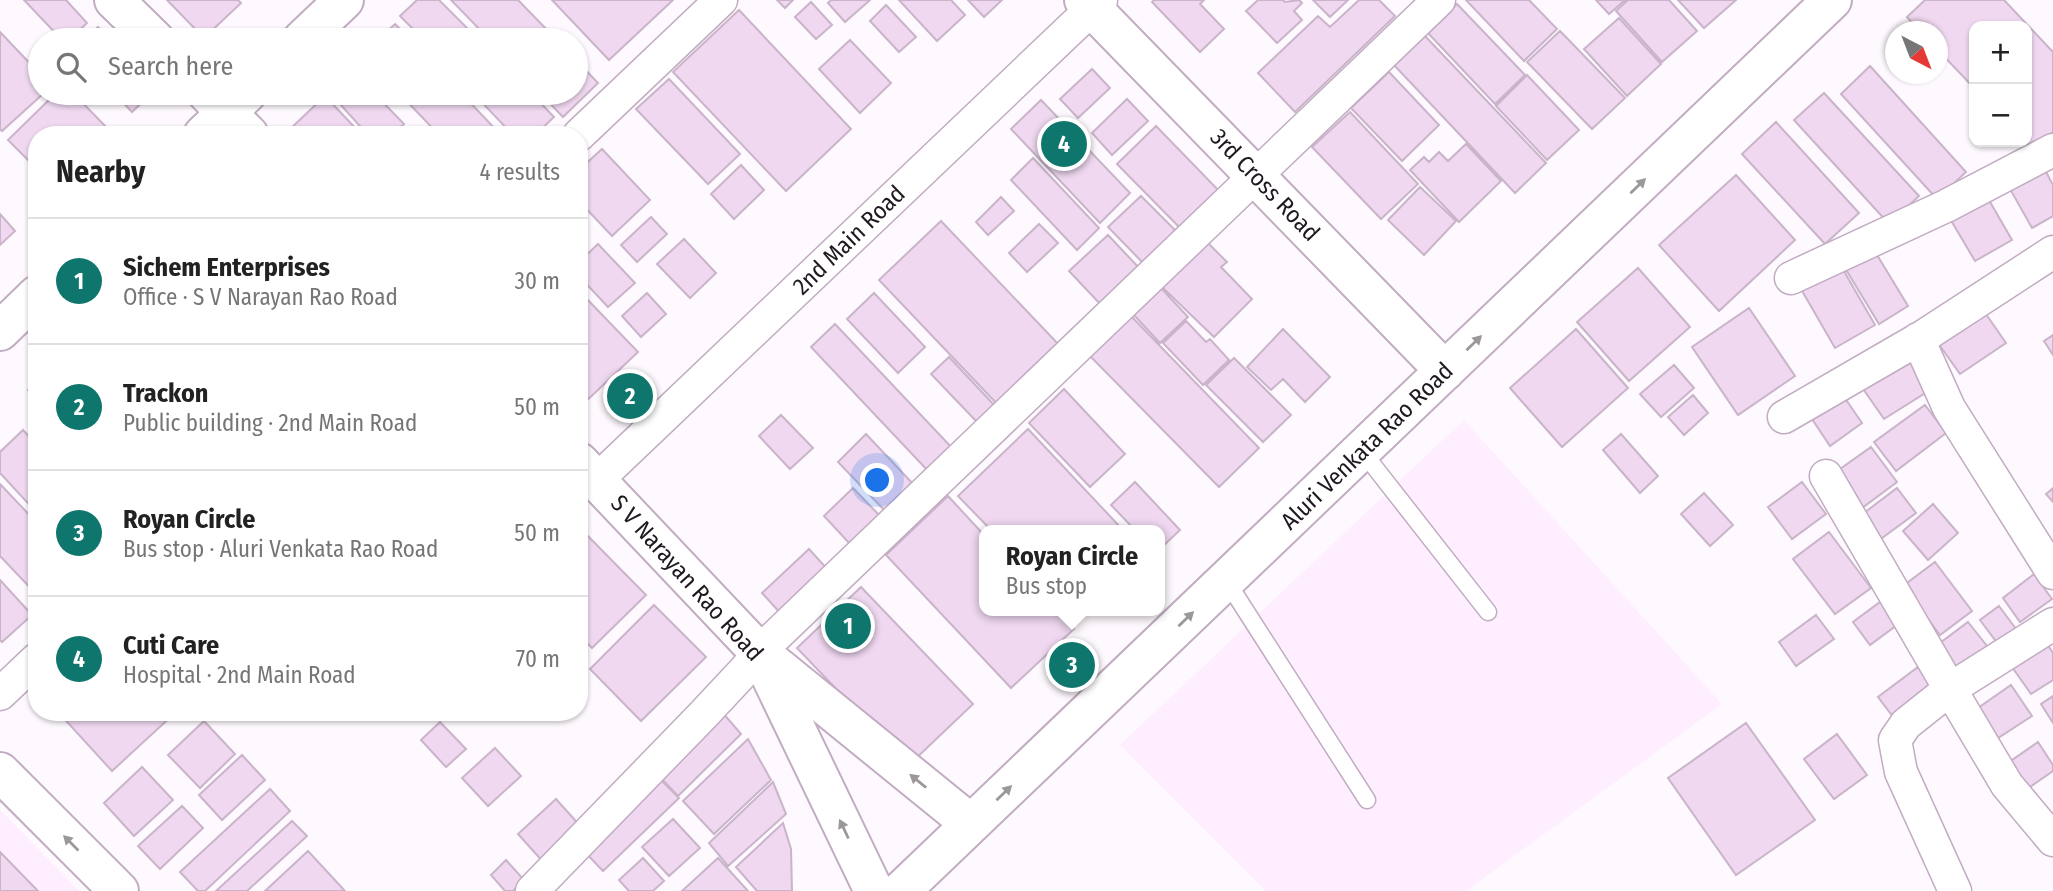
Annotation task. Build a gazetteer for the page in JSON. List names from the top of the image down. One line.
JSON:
{"streets":{"main road":["3rd Cross Road","Aluri Venkata Rao Road","S V Narayan Rao Road"],"street":["2nd Main Road"]},"crossings":[["3rd Cross Road","2nd Main Road"],["3rd Cross Road","Aluri Venkata Rao Road"],["2nd Main Road","S V Narayan Rao Road"]],"one_way":["Aluri Venkata Rao Road"],"north":"bottom right","page":{"map_buttons":["+","−"],"search":"Search here","pins":["4","2","1","3"],"heading":["Nearby","4 results"],"list":[{"mark":"1","name":"Sichem Enterprises","note":"Office · S V Narayan Rao Road","value":"30 m"},{"mark":"2","name":"Trackon","note":"Public building · 2nd Main Road","value":"50 m"},{"mark":"3","name":"Royan Circle","note":"Bus stop · Aluri Venkata Rao Road","value":"50 m"},{"mark":"4","name":"Cuti Care","note":"Hospital · 2nd Main Road","value":"70 m"}],"popup":["Royan Circle","Bus stop"]}}
